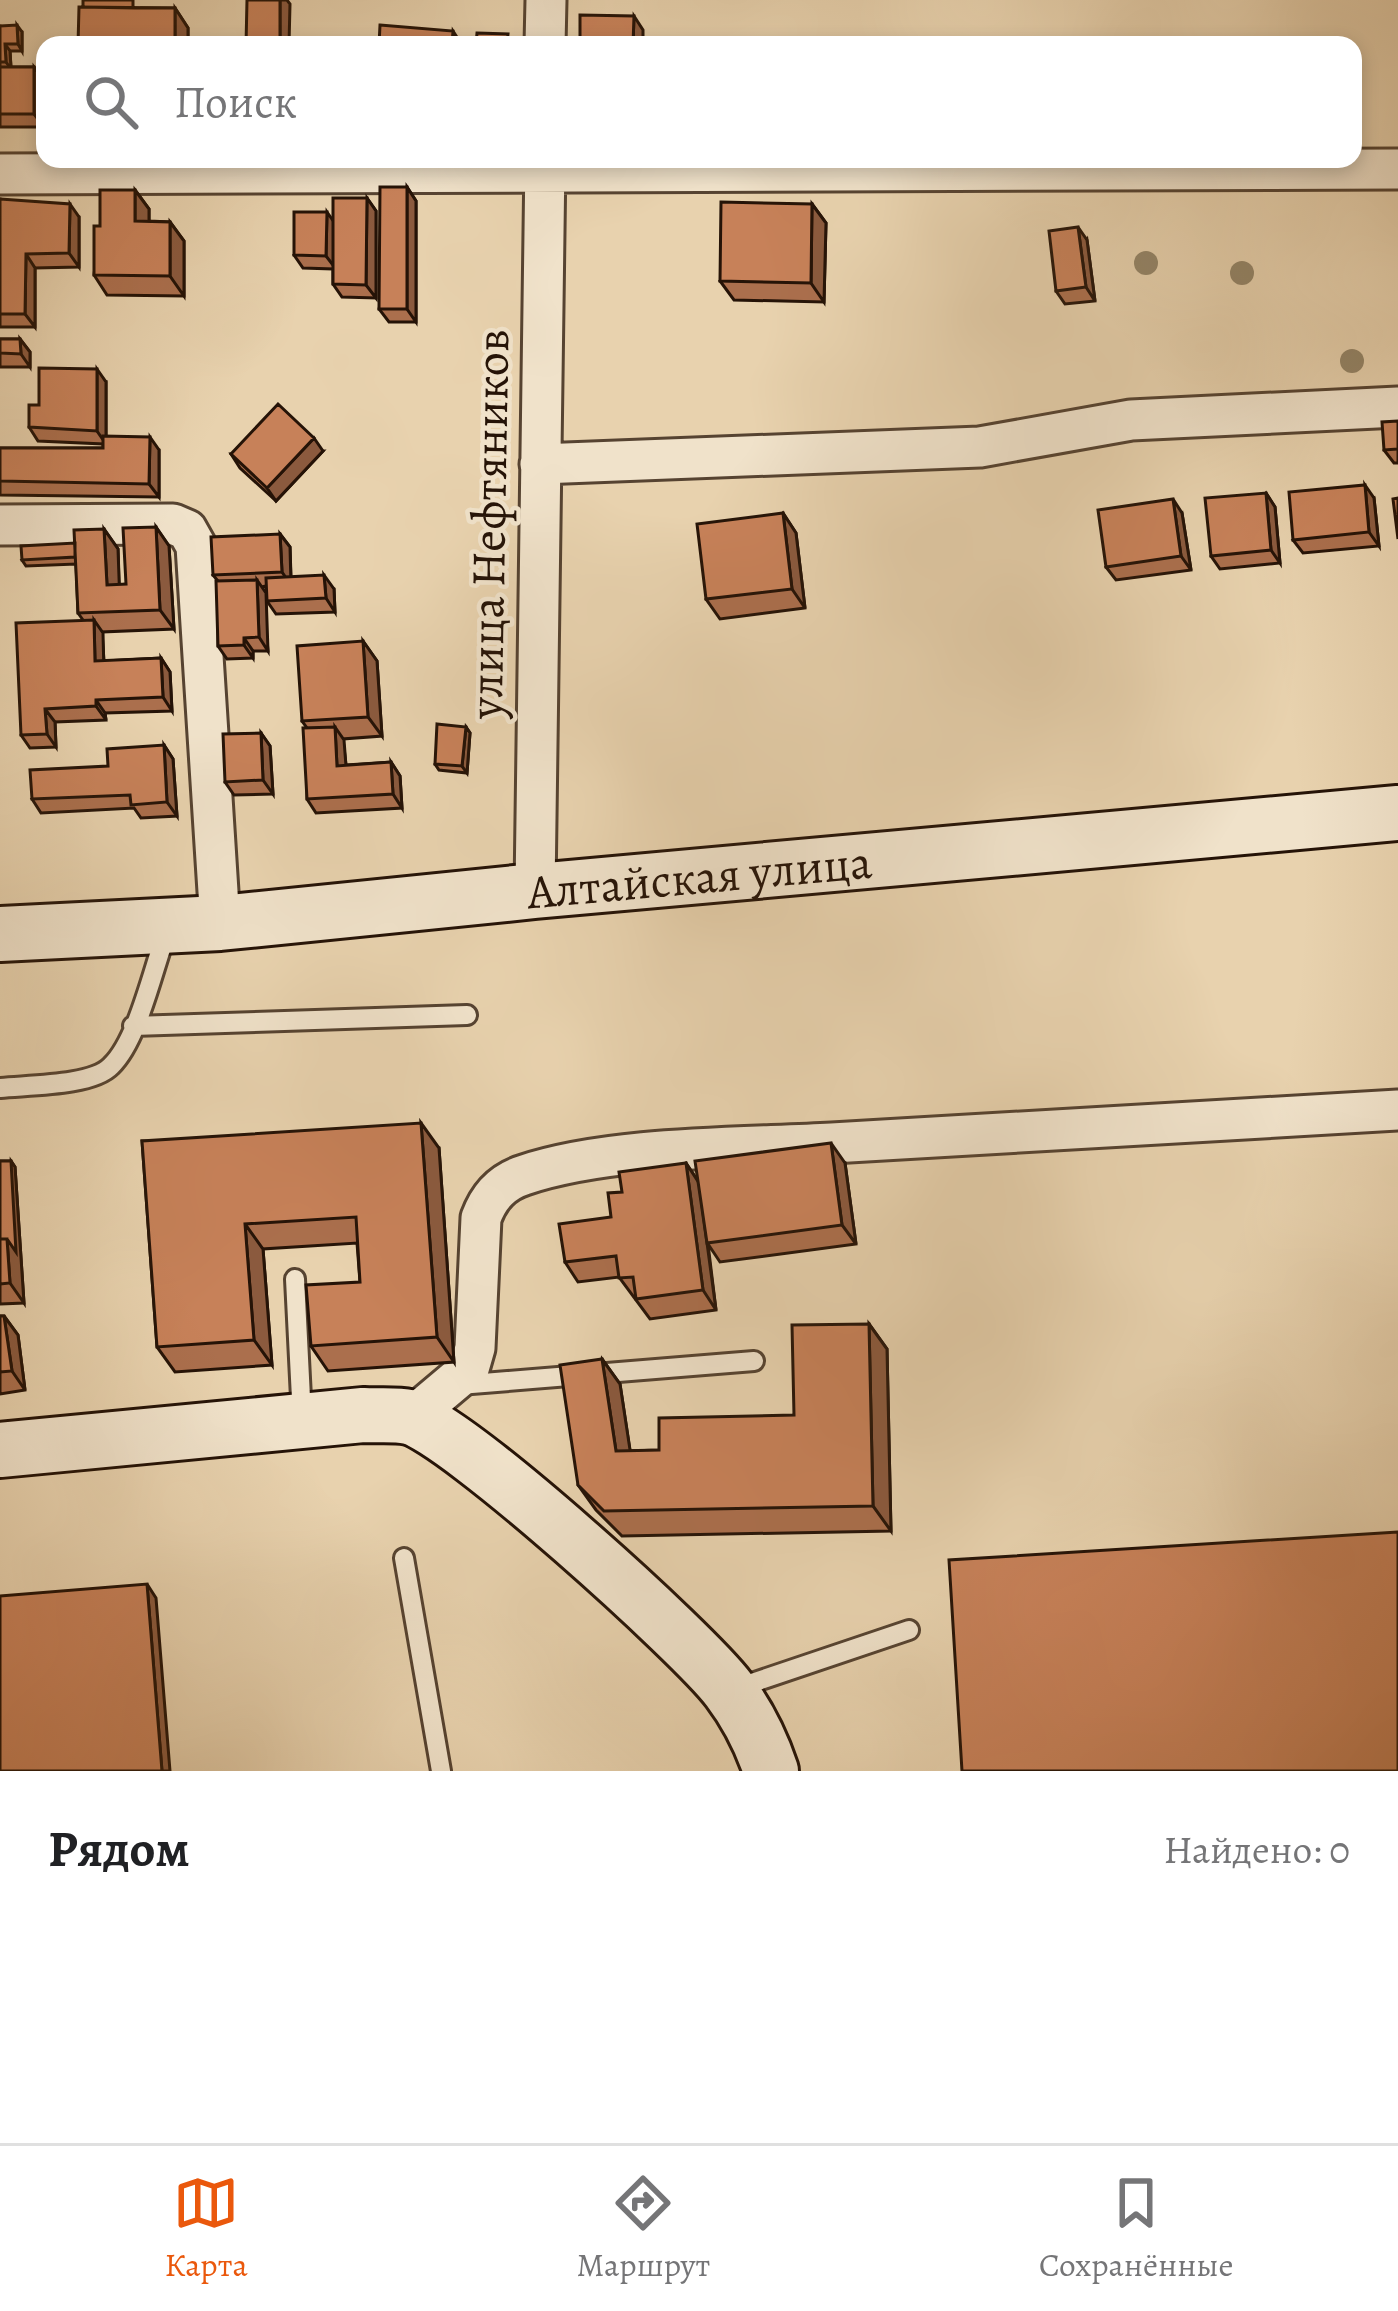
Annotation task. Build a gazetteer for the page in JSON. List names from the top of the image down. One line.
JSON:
{"streets":{"main road":["Алтайская улица"],"street":["улица Нефтяников"]},"crossings":[["улица Нефтяников","Алтайская улица"]],"page":{"search":"Поиск","heading":["Рядом","Найдено: 0"],"nav":["Карта","Маршрут","Сохранённые"]}}
